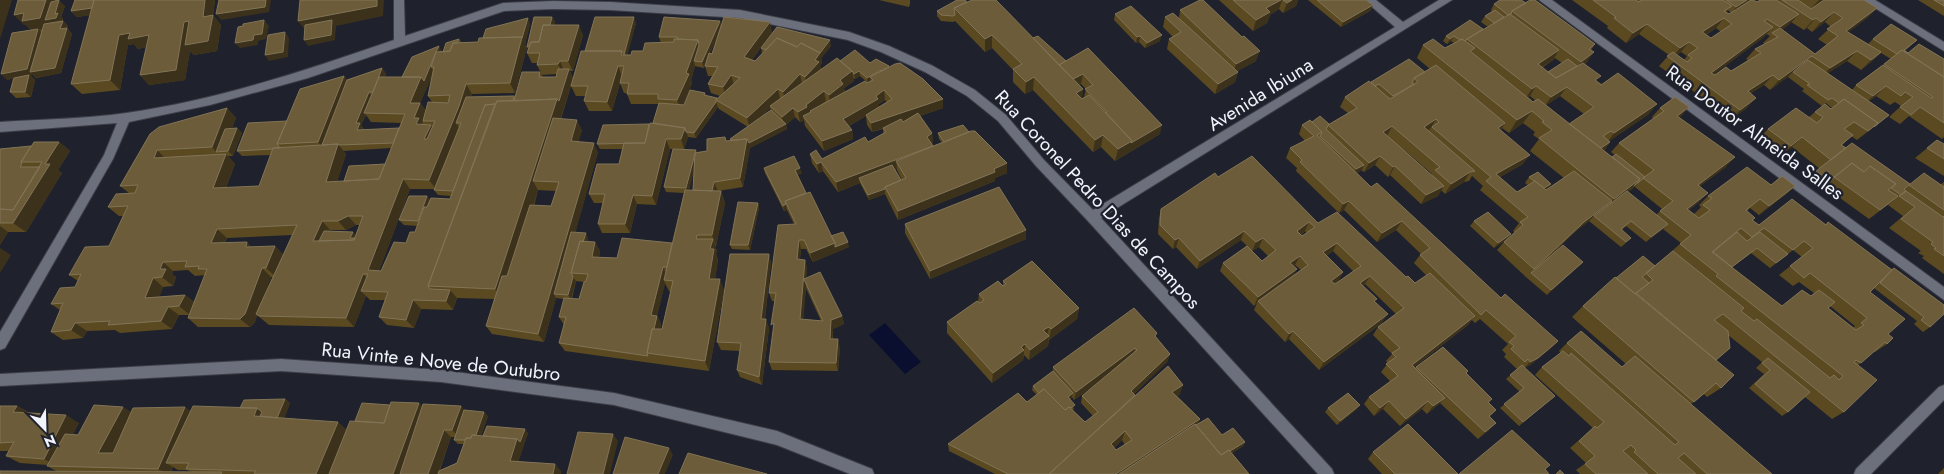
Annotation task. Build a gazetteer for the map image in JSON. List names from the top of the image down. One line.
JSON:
{"streets":{"street":["Avenida Ibiuna","Rua Doutor Almeida Salles","Rua Coronel Pedro Dias de Campos","Rua Vinte e Nove de Outubro"]},"crossings":[["Avenida Ibiuna","Rua Coronel Pedro Dias de Campos"]],"north":"bottom right"}
